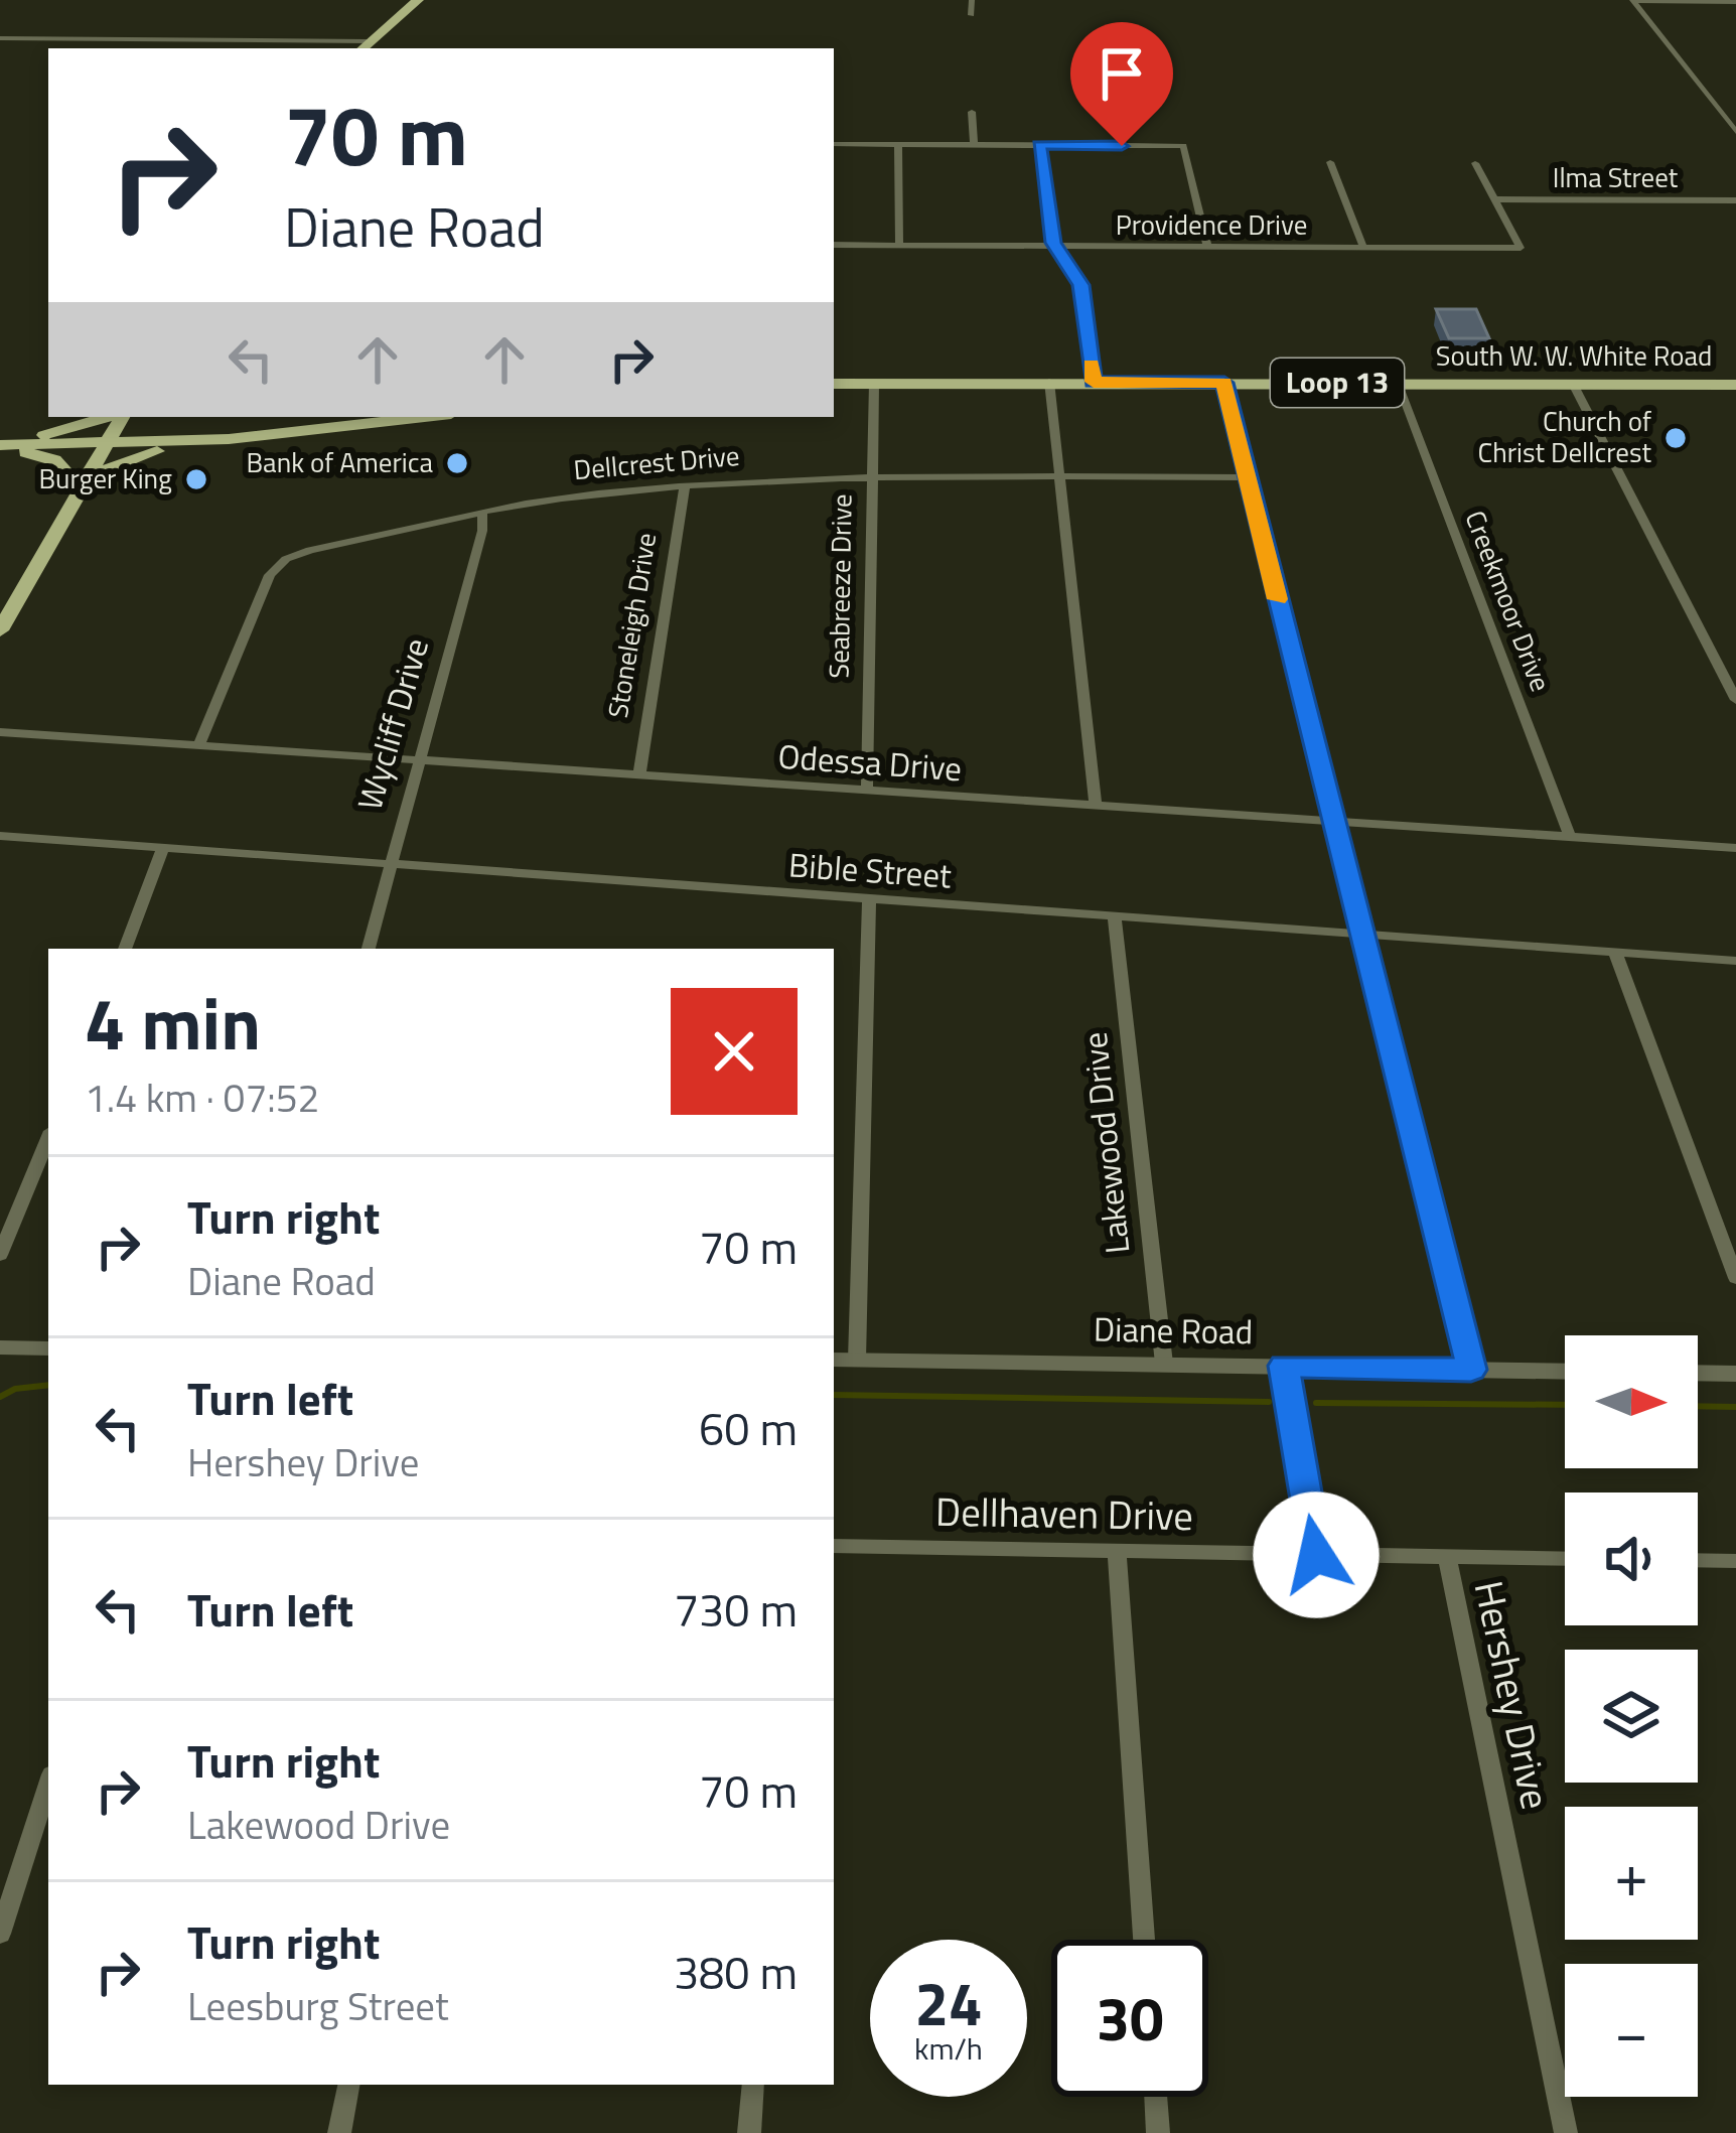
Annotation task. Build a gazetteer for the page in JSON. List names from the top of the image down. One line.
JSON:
{"streets":{"main road":["South W. W. White Road","Loop 13"],"street":["Ilma Street","Providence Drive","Dellcrest Drive","Seabreeze Drive","Creekmoor Drive","Stoneleigh Drive","Wycliff Drive","Odessa Drive","Bible Street","Lakewood Drive","Diane Road","Dellhaven Drive","Hershey Drive"]},"crossings":[["Ilma Street","Providence Drive"],["South W. W. White Road","Seabreeze Drive"],["South W. W. White Road","Creekmoor Drive"],["Dellcrest Drive","Seabreeze Drive"],["Dellcrest Drive","Stoneleigh Drive"],["Dellcrest Drive","Wycliff Drive"],["Dellcrest Drive","Odessa Drive"],["Seabreeze Drive","Odessa Drive"],["Creekmoor Drive","Odessa Drive"],["Stoneleigh Drive","Odessa Drive"],["Wycliff Drive","Odessa Drive"],["Wycliff Drive","Bible Street"],["Bible Street","Lakewood Drive"],["Lakewood Drive","Diane Road"],["Dellhaven Drive","Hershey Drive"]],"places":["Church of Christ Dellcrest","Bank of America","Burger King"],"north":"right","page":{"turn":["70 m","Diane Road"],"heading":["4 min","1.4 km · 07:52"],"list":[{"name":"Turn right","note":"Diane Road","value":"70 m"},{"name":"Turn left","note":"Hershey Drive","value":"60 m"},{"name":"Turn left","value":"730 m"},{"name":"Turn right","note":"Lakewood Drive","value":"70 m"},{"name":"Turn right","note":"Leesburg Street","value":"380 m"}],"map_buttons":["+","−"],"speed":"24 km/h","limit":"30"}}
